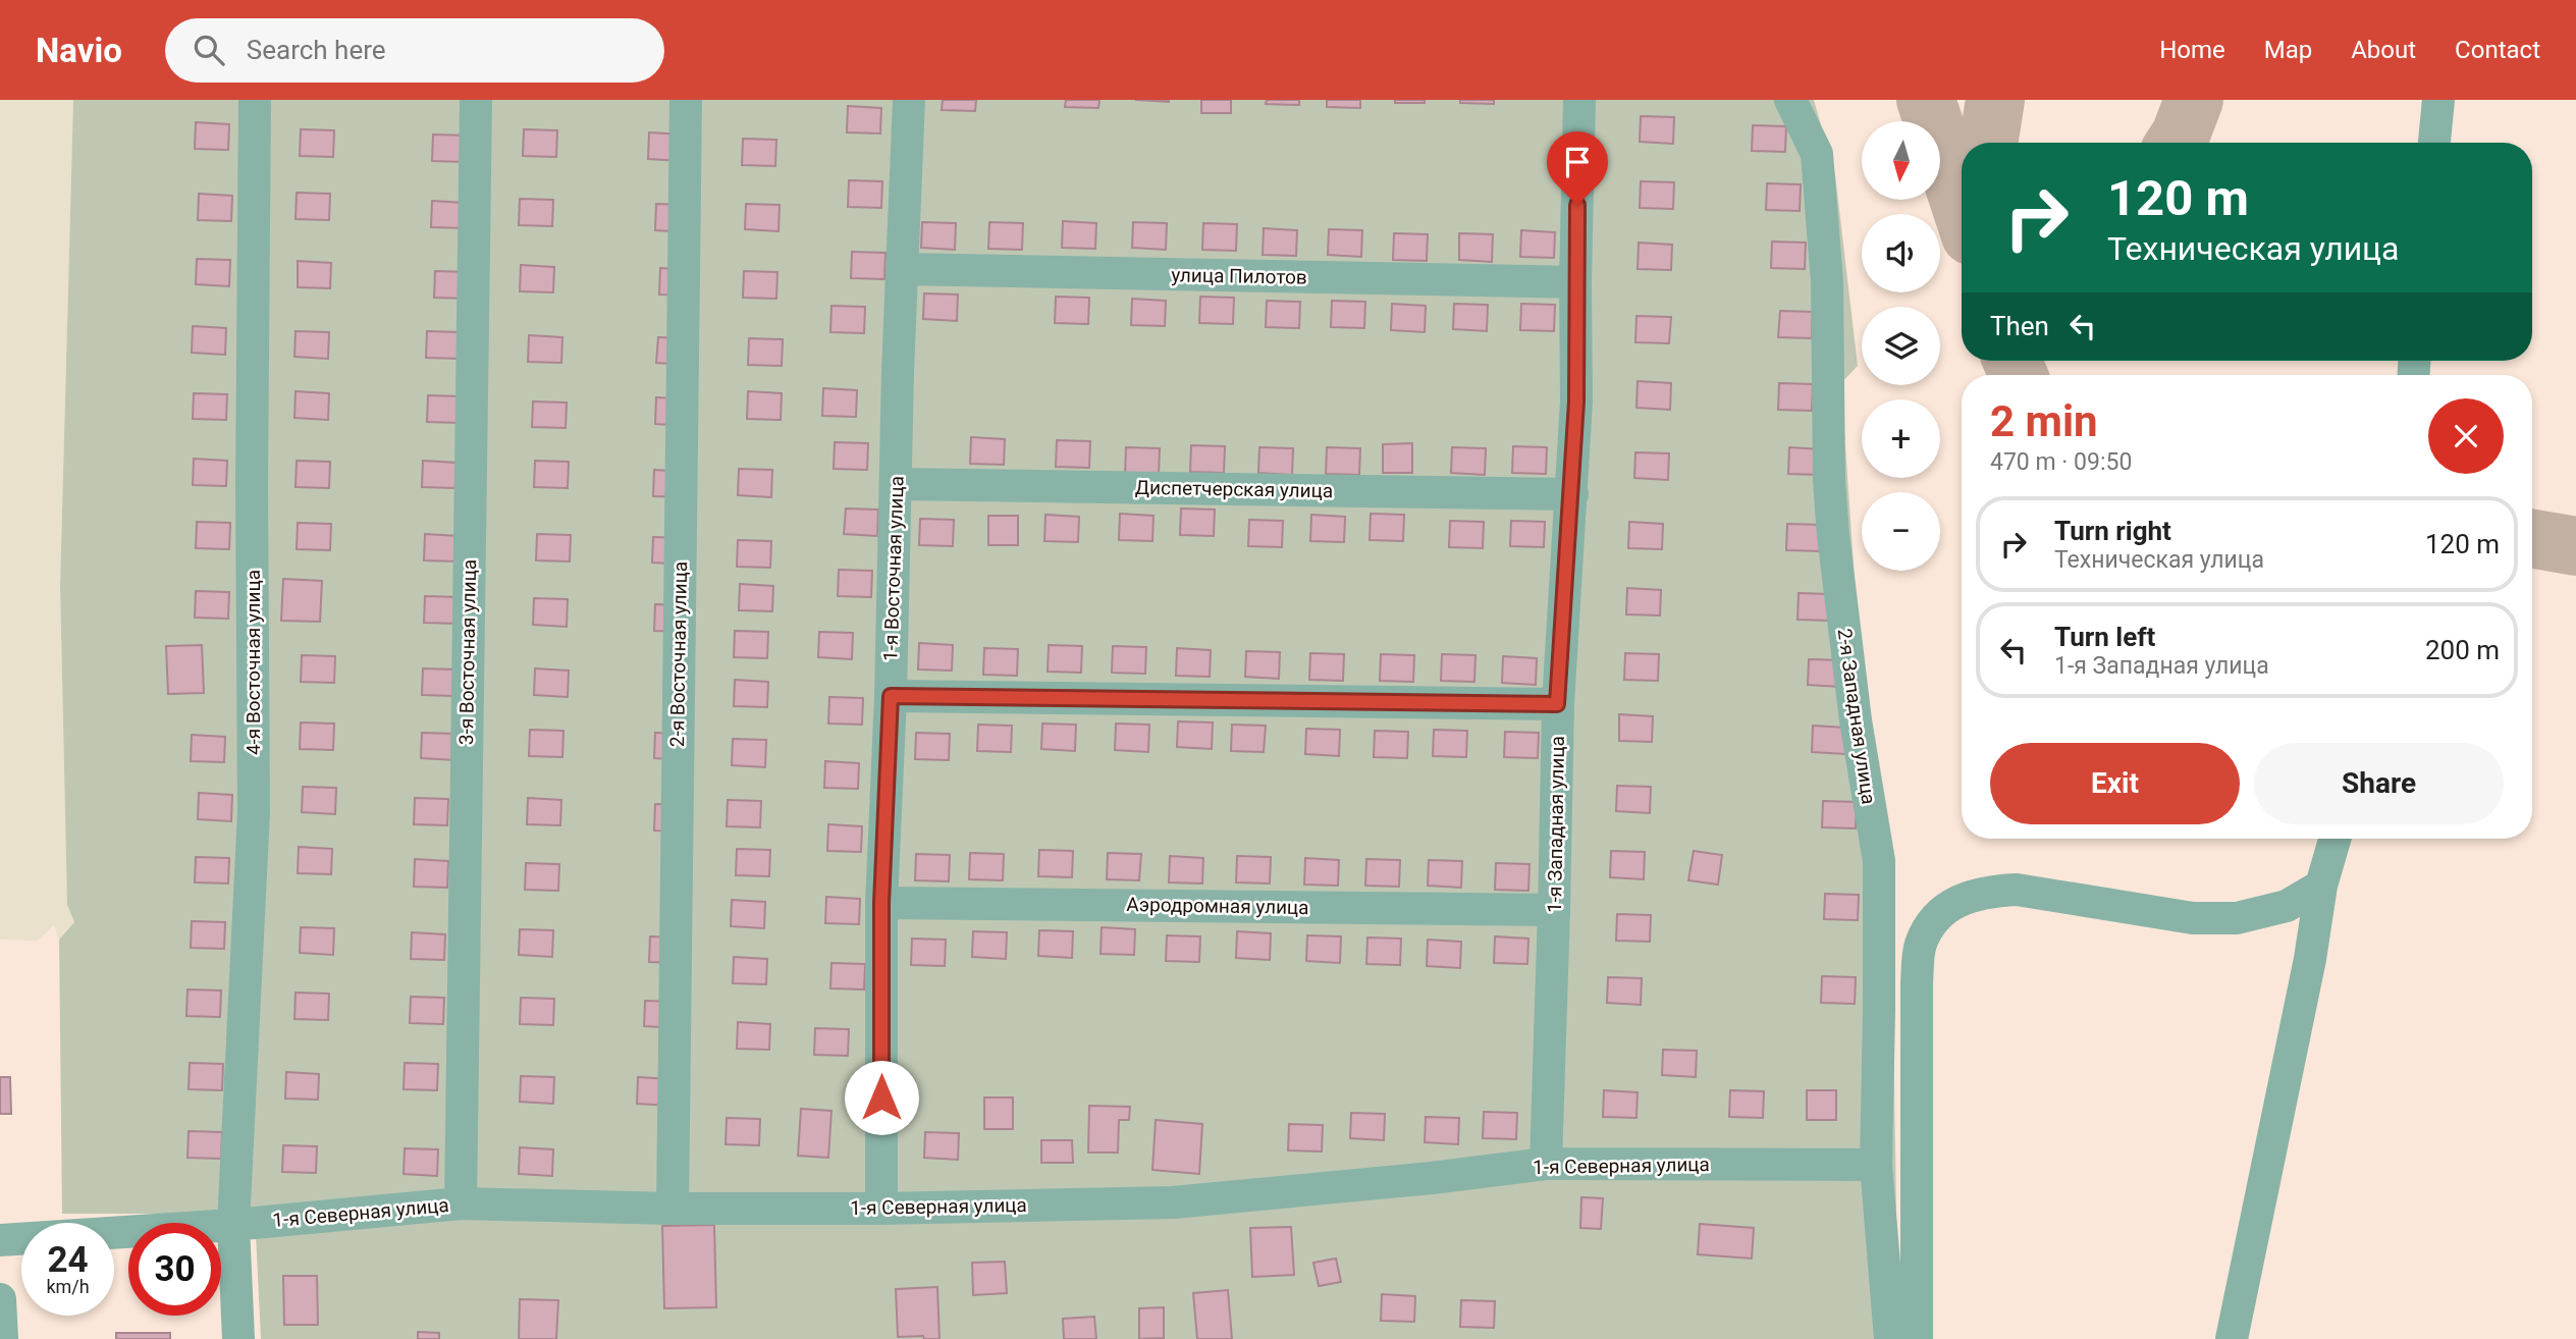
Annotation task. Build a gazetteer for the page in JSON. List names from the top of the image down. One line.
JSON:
{"streets":{"street":["улица Пилотов","Диспетчерская улица","1-я Восточная улица","3-я Восточная улица","2-я Восточная улица","4-я Восточная улица","2-я Западная улица","1-я Западная улица","Аэродромная улица","1-я Северная улица"]},"crossings":[["улица Пилотов","1-я Восточная улица"],["улица Пилотов","1-я Западная улица"],["Диспетчерская улица","1-я Восточная улица"],["Диспетчерская улица","1-я Западная улица"],["1-я Восточная улица","Аэродромная улица"],["1-я Восточная улица","1-я Северная улица"],["3-я Восточная улица","1-я Северная улица"],["2-я Восточная улица","1-я Северная улица"],["4-я Восточная улица","1-я Северная улица"],["2-я Западная улица","1-я Северная улица"],["1-я Западная улица","Аэродромная улица"],["1-я Западная улица","1-я Северная улица"]],"north":"bottom","page":{"header":"Navio","search":"Search here","nav":["Home","Map","About","Contact"],"map_buttons":["+","−"],"turn":["120 m","Техническая улица"],"then":"Then","heading":["2 min","470 m · 09:50"],"list":[{"name":"Turn right","note":"Техническая улица","value":"120 m"},{"name":"Turn left","note":"1-я Западная улица","value":"200 m"}],"buttons":["Exit","Share"],"speed":"24 km/h","limit":"30"}}
